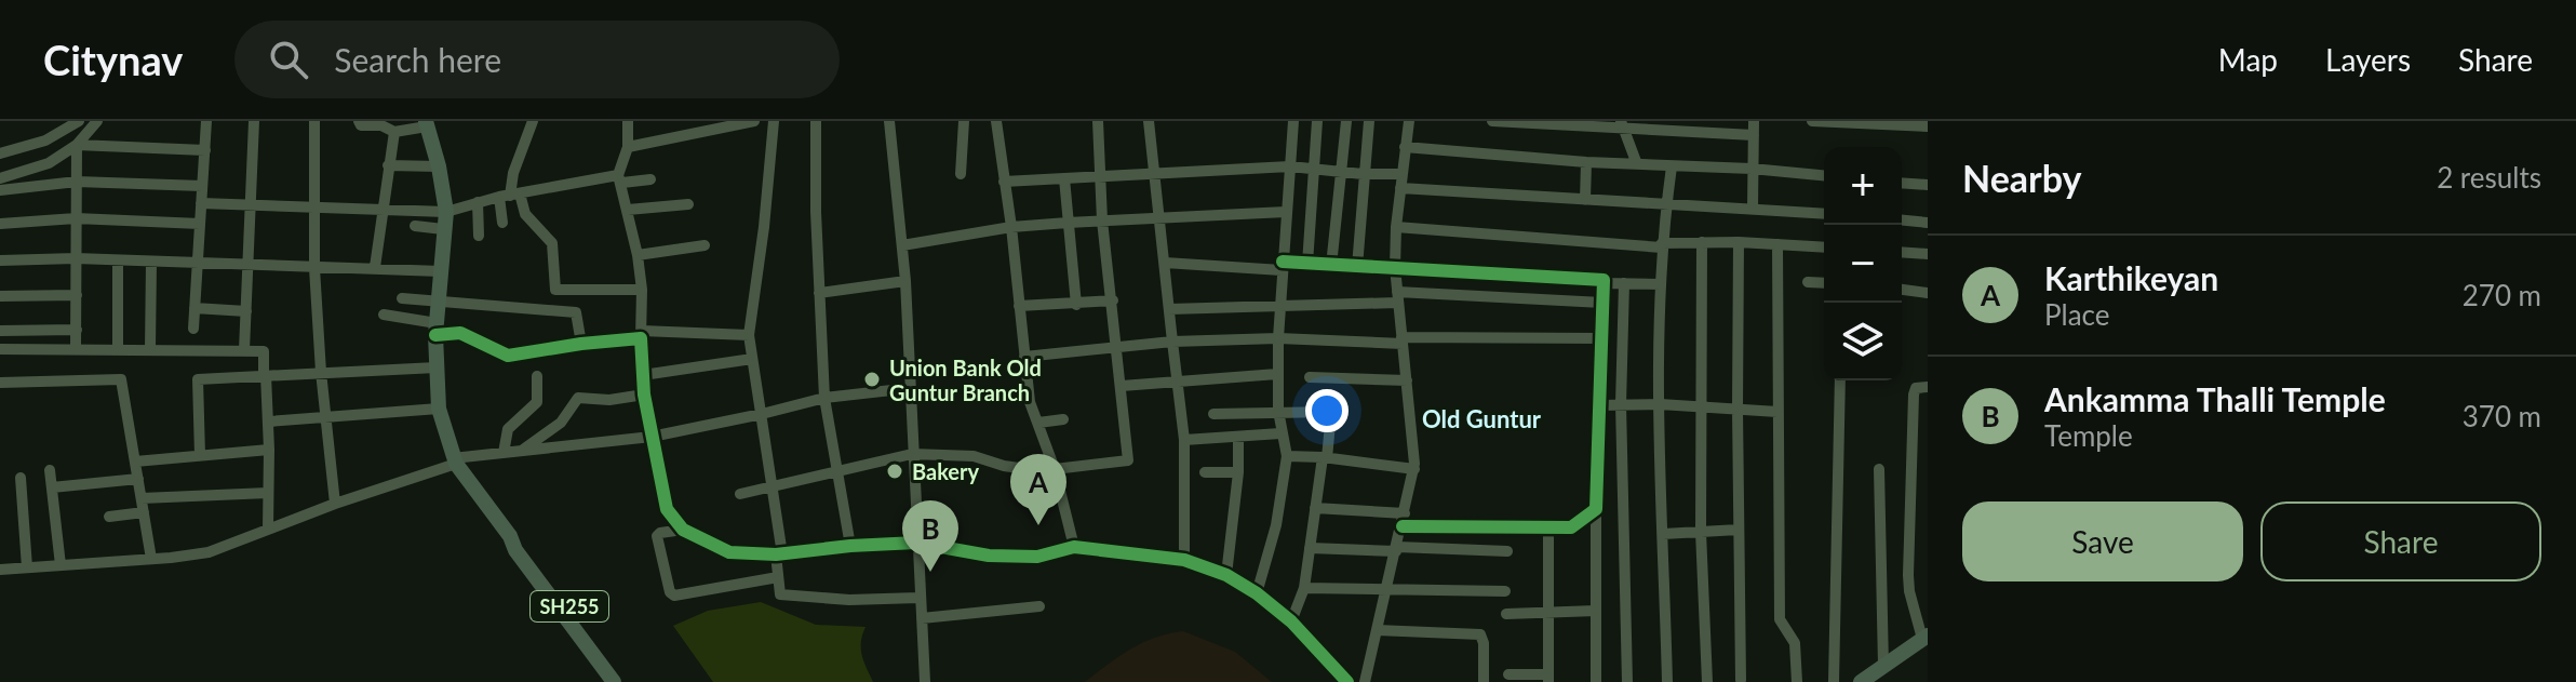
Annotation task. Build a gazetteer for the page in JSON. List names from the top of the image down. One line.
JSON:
{"streets":{"main road":["SH255"]},"districts":["Old Guntur"],"places":["Union Bank Old Guntur Branch","Bakery"],"page":{"header":"Citynav","search":"Search here","nav":["Map","Layers","Share"],"heading":["Nearby","2 results"],"map_buttons":["+","−"],"list":[{"mark":"A","name":"Karthikeyan","note":"Place","value":"270 m"},{"mark":"B","name":"Ankamma Thalli Temple","note":"Temple","value":"370 m"}],"pins":["A","B"],"buttons":["Save","Share"]}}
